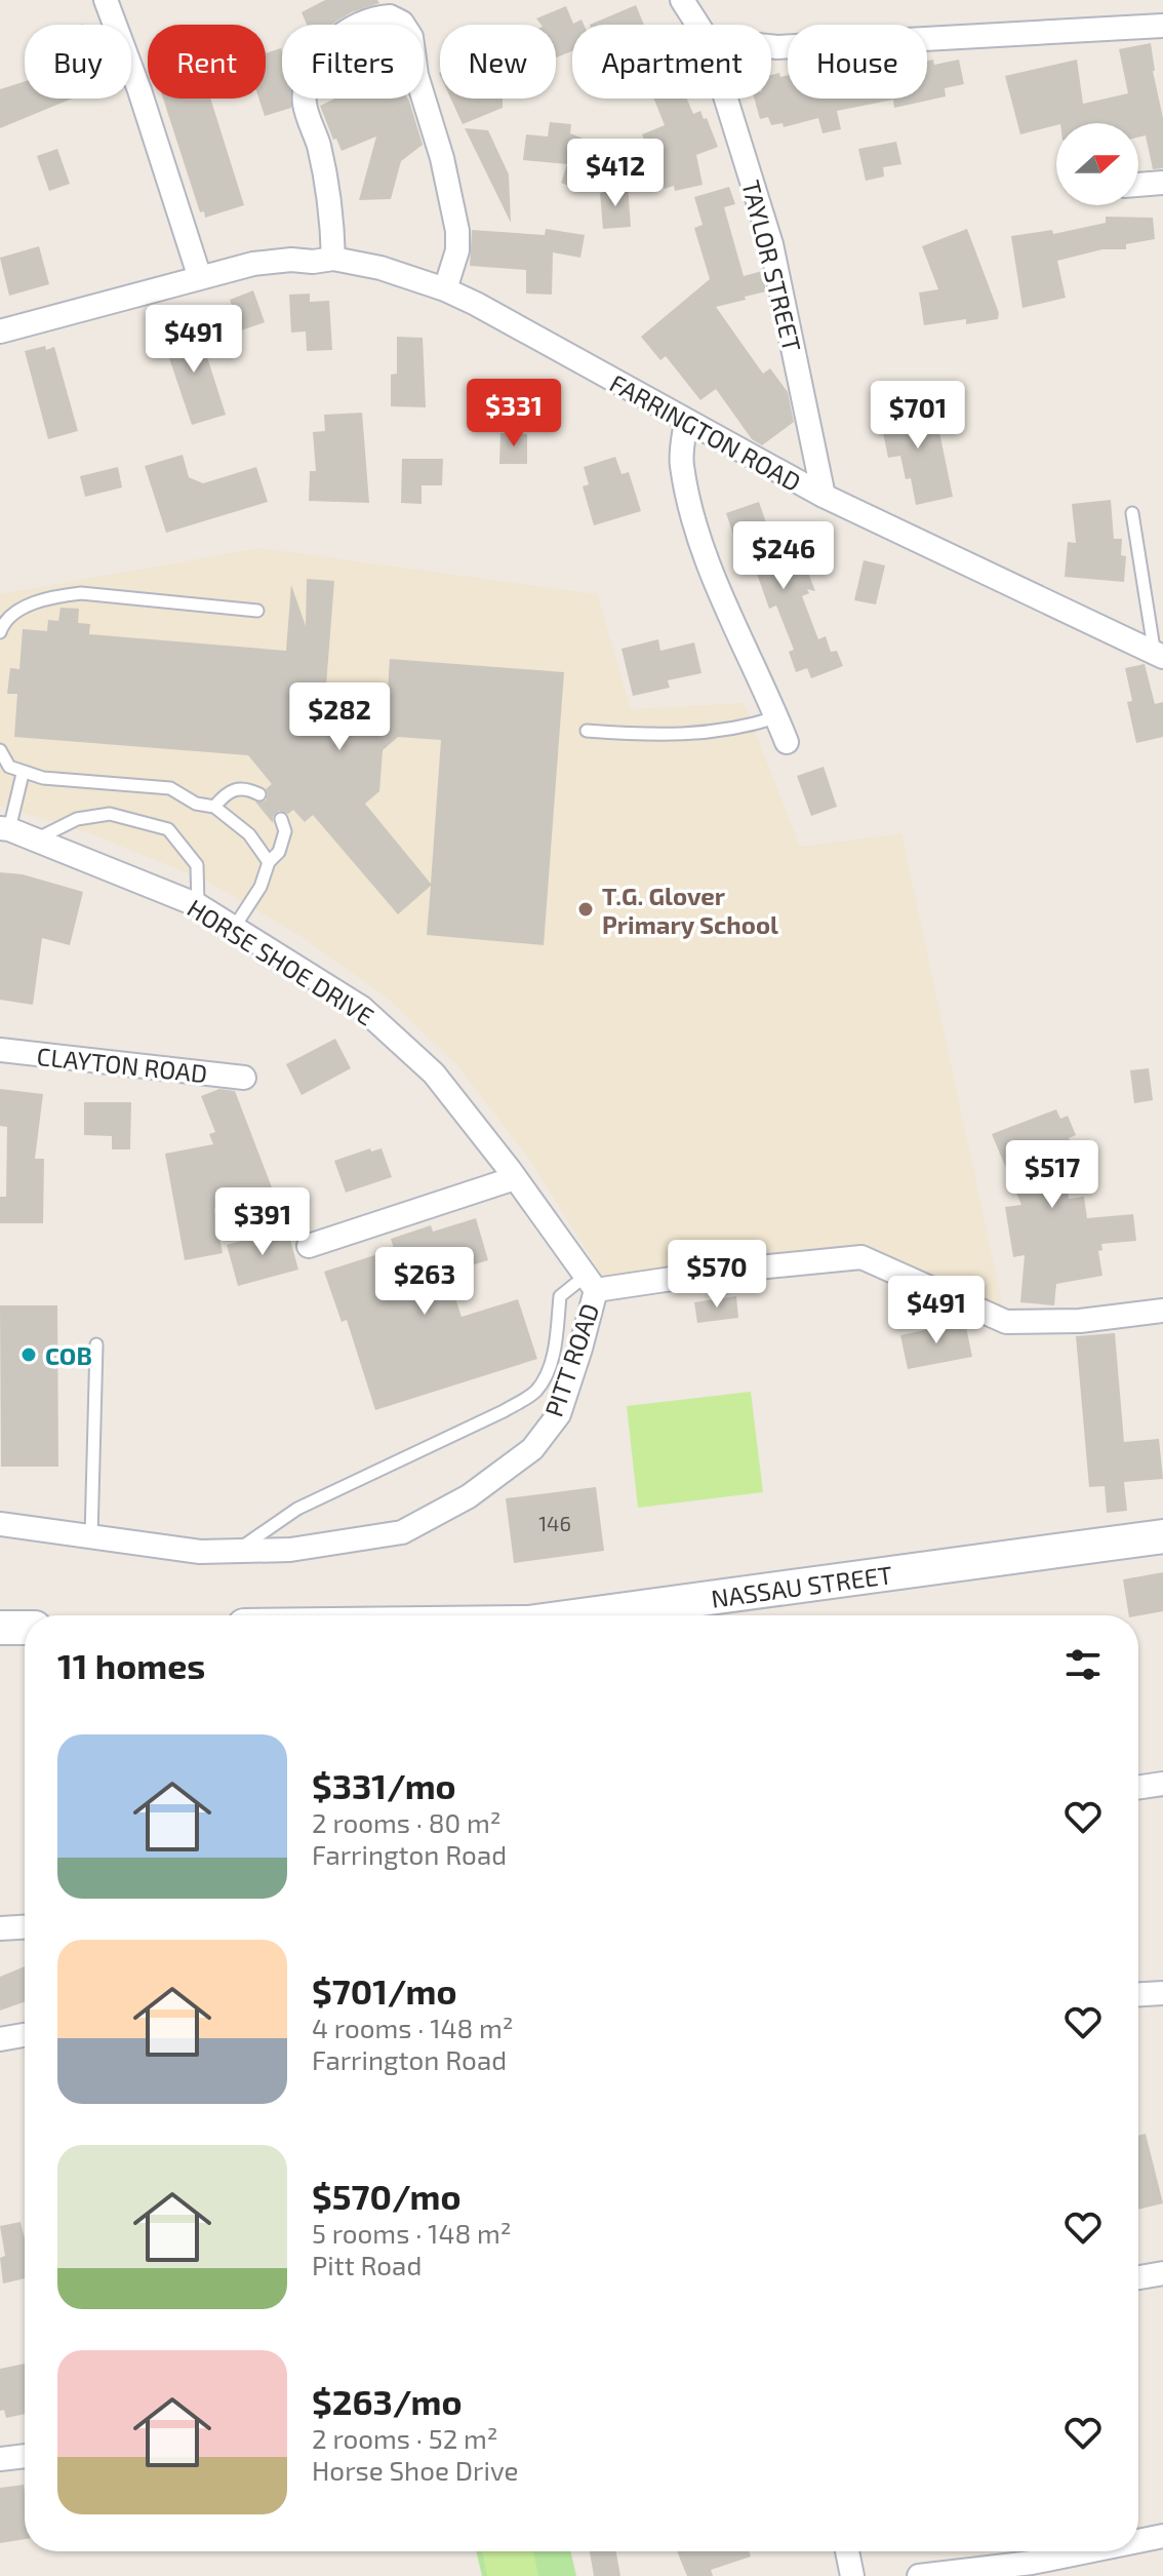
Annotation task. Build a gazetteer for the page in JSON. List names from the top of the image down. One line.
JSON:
{"streets":{"main road":["NASSAU STREET"],"street":["TAYLOR STREET","FARRINGTON ROAD","HORSE SHOE DRIVE","CLAYTON ROAD","PITT ROAD"]},"crossings":[["TAYLOR STREET","FARRINGTON ROAD"],["HORSE SHOE DRIVE","PITT ROAD"]],"places":["T.G. Glover Primary School","COB"],"house_numbers":["146"],"north":"right","page":{"chip":["Buy","Rent","Filters","New","Apartment","House"],"price":["$412","$491","$331","$701","$246","$282","$517","$391","$570","$263","$491"],"heading":"11 homes","list":[{"name":"$331/mo","note":"2 rooms · 80 m² · Farrington Road"},{"name":"$701/mo","note":"4 rooms · 148 m² · Farrington Road"},{"name":"$570/mo","note":"5 rooms · 148 m² · Pitt Road"},{"name":"$263/mo","note":"2 rooms · 52 m² · Horse Shoe Drive"}]}}
